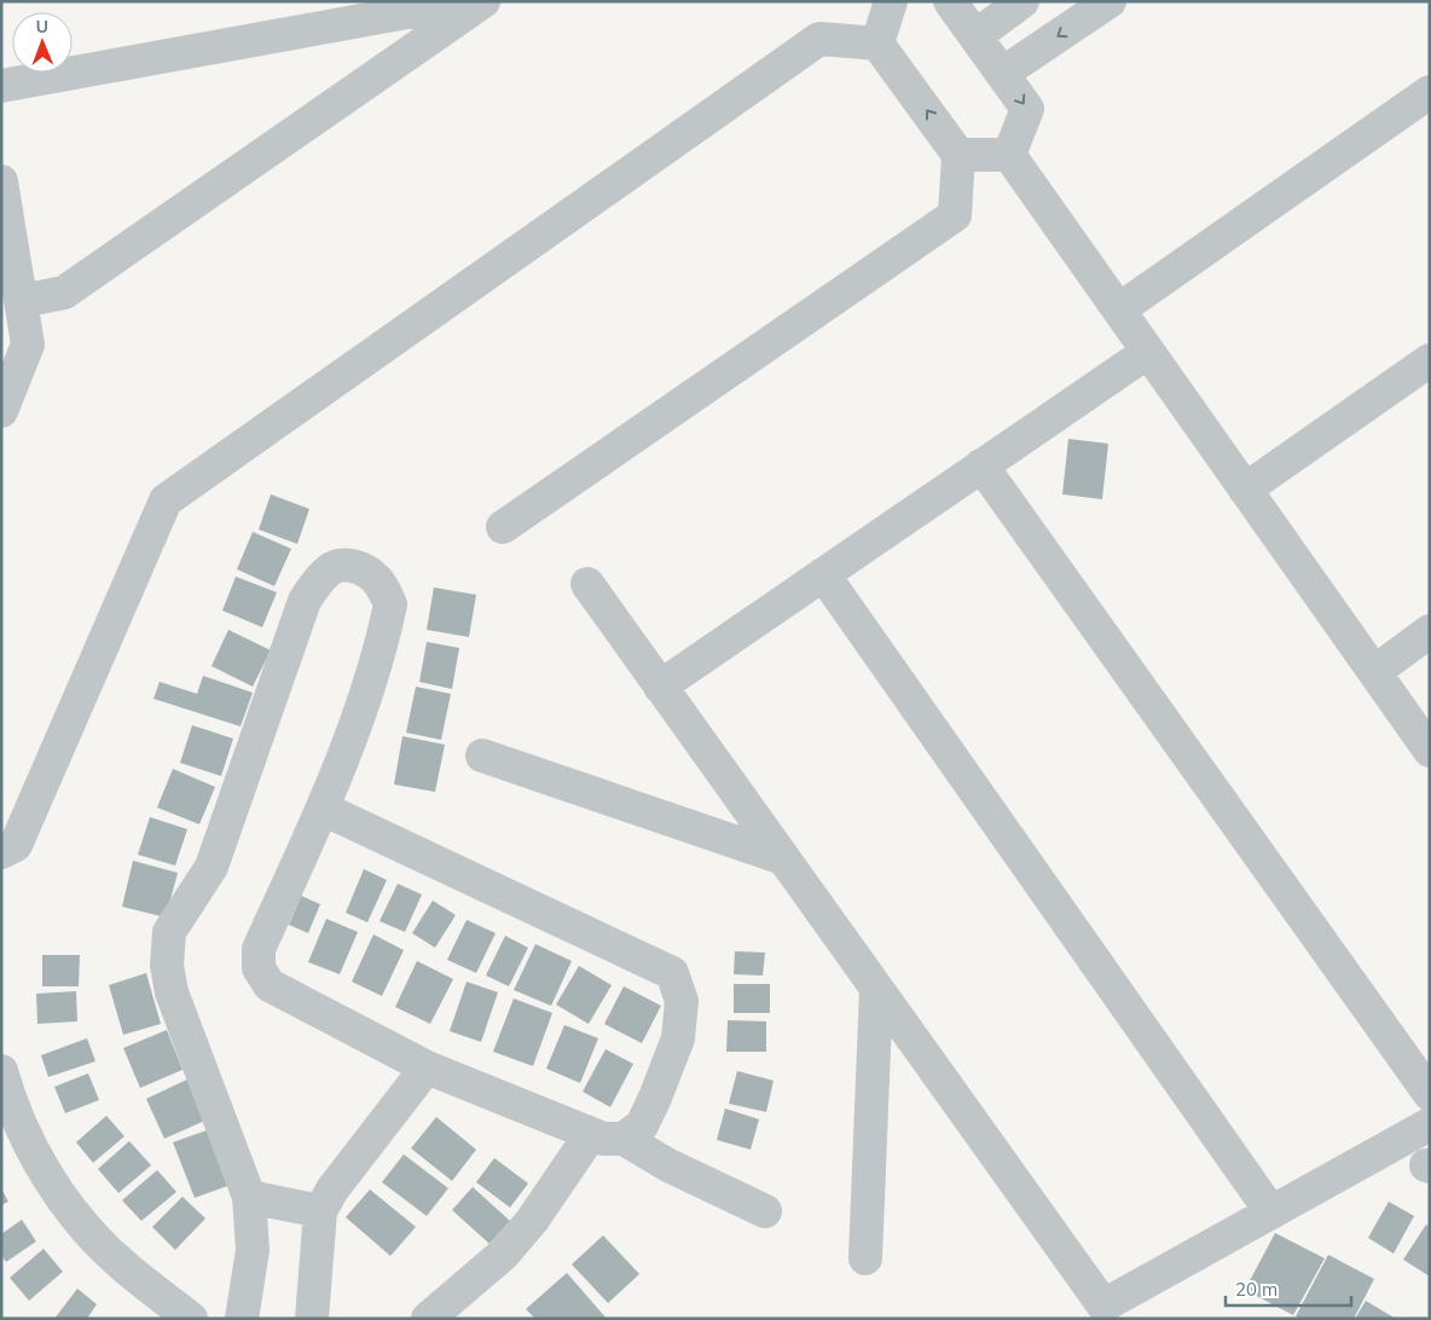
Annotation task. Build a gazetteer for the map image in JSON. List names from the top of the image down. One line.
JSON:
{"scale_bar":"20 m","north":"top"}
